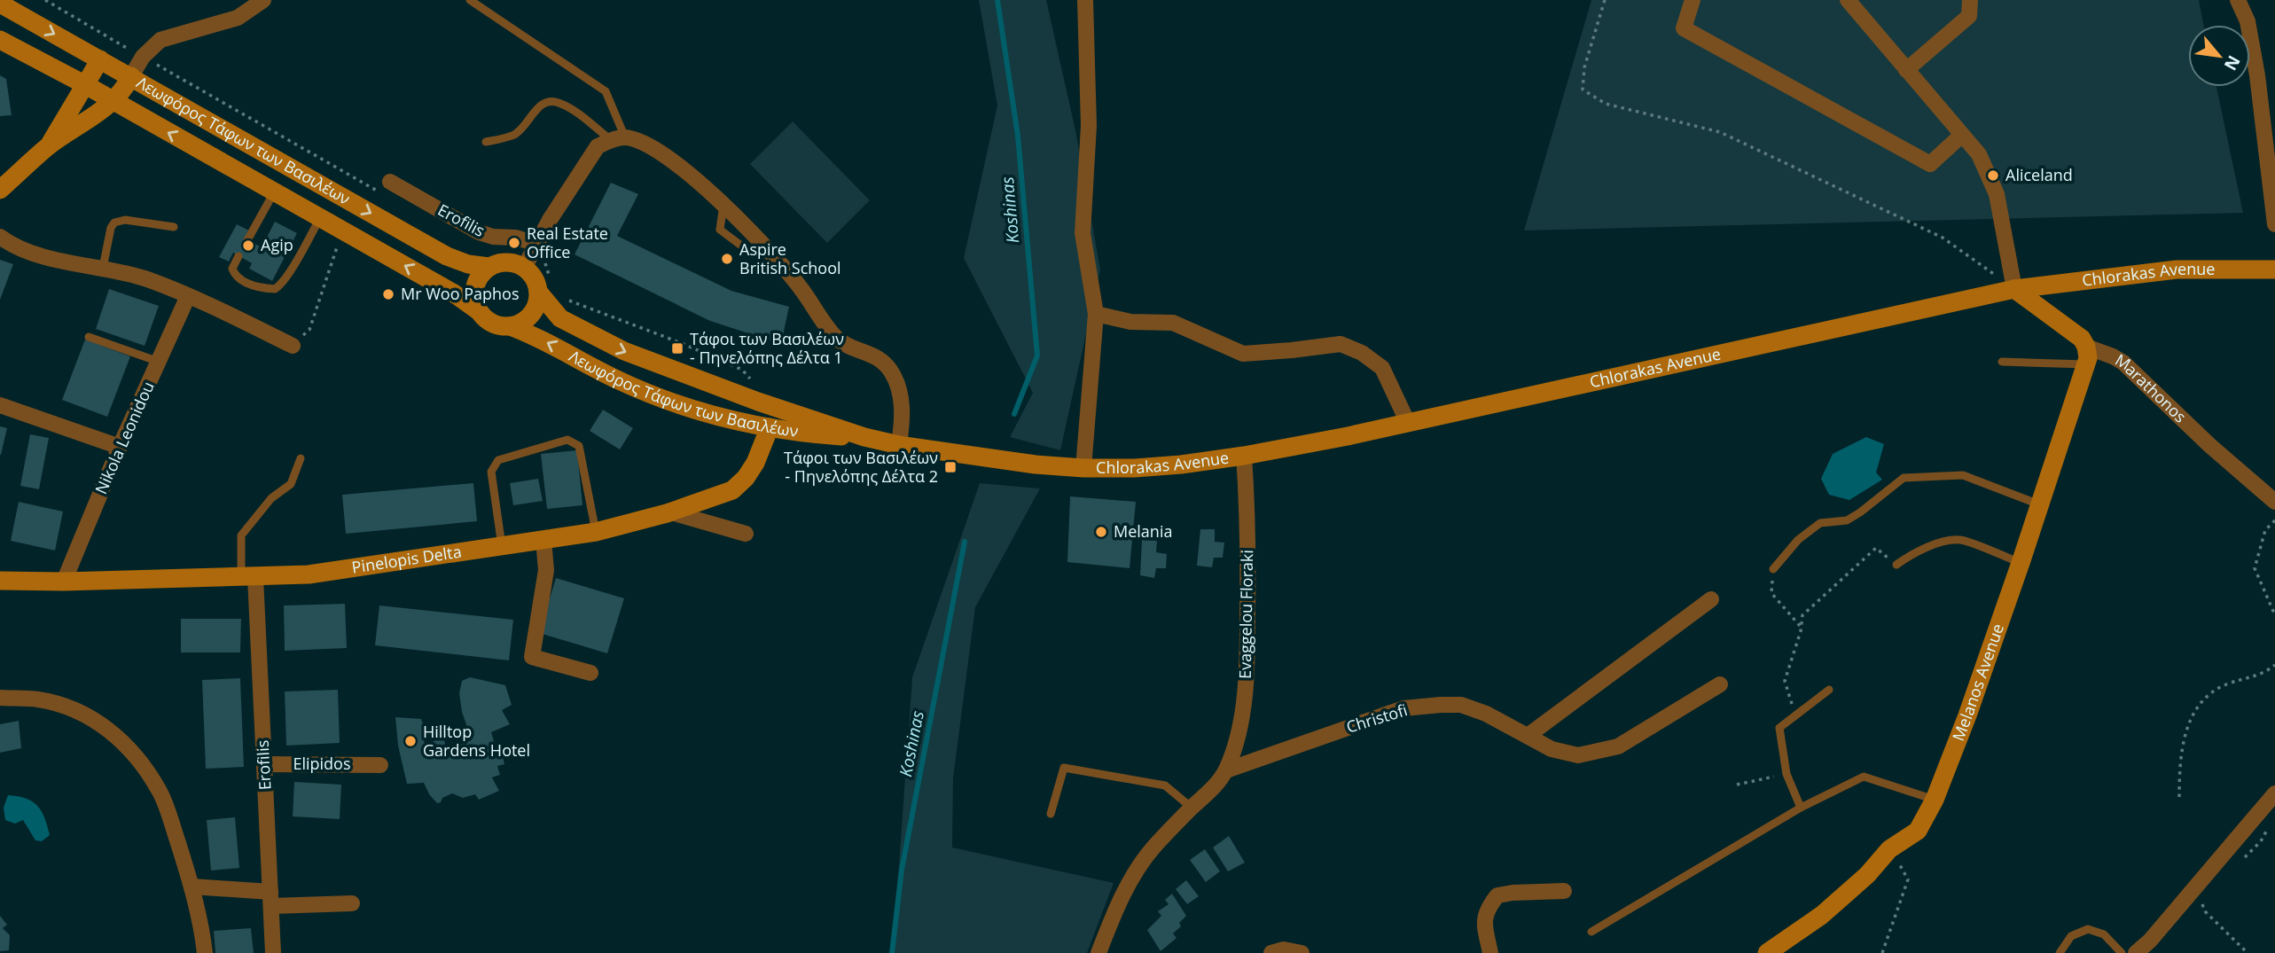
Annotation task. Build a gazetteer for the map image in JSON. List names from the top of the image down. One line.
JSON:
{"streets":{"main road":["Λεωφόρος Τάφων των Βασιλέων","Chlorakas Avenue","Marathonos","Pinelopis Delta","Melanos Avenue"],"street":["Erofilis","Nikola Leonidou","Evaggelou Floraki","Christofi","Elipidos"]},"crossings":[["Λεωφόρος Τάφων των Βασιλέων","Chlorakas Avenue"],["Λεωφόρος Τάφων των Βασιλέων","Pinelopis Delta"],["Erofilis","Pinelopis Delta"],["Erofilis","Elipidos"],["Chlorakas Avenue","Marathonos"],["Chlorakas Avenue","Evaggelou Floraki"],["Marathonos","Melanos Avenue"],["Nikola Leonidou","Pinelopis Delta"],["Evaggelou Floraki","Christofi"]],"water":["Koshinas"],"places":{"other":["Aliceland","Real Estate Office","Agip","Aspire British School","Mr Woo Paphos","Melania","Hilltop Gardens Hotel"],"transit":["Τάφοι των Βασιλέων - Πηνελόπης Δέλτα 1","Τάφοι των Βασιλέων - Πηνελόπης Δέλτα 2"]},"north":"bottom right"}
